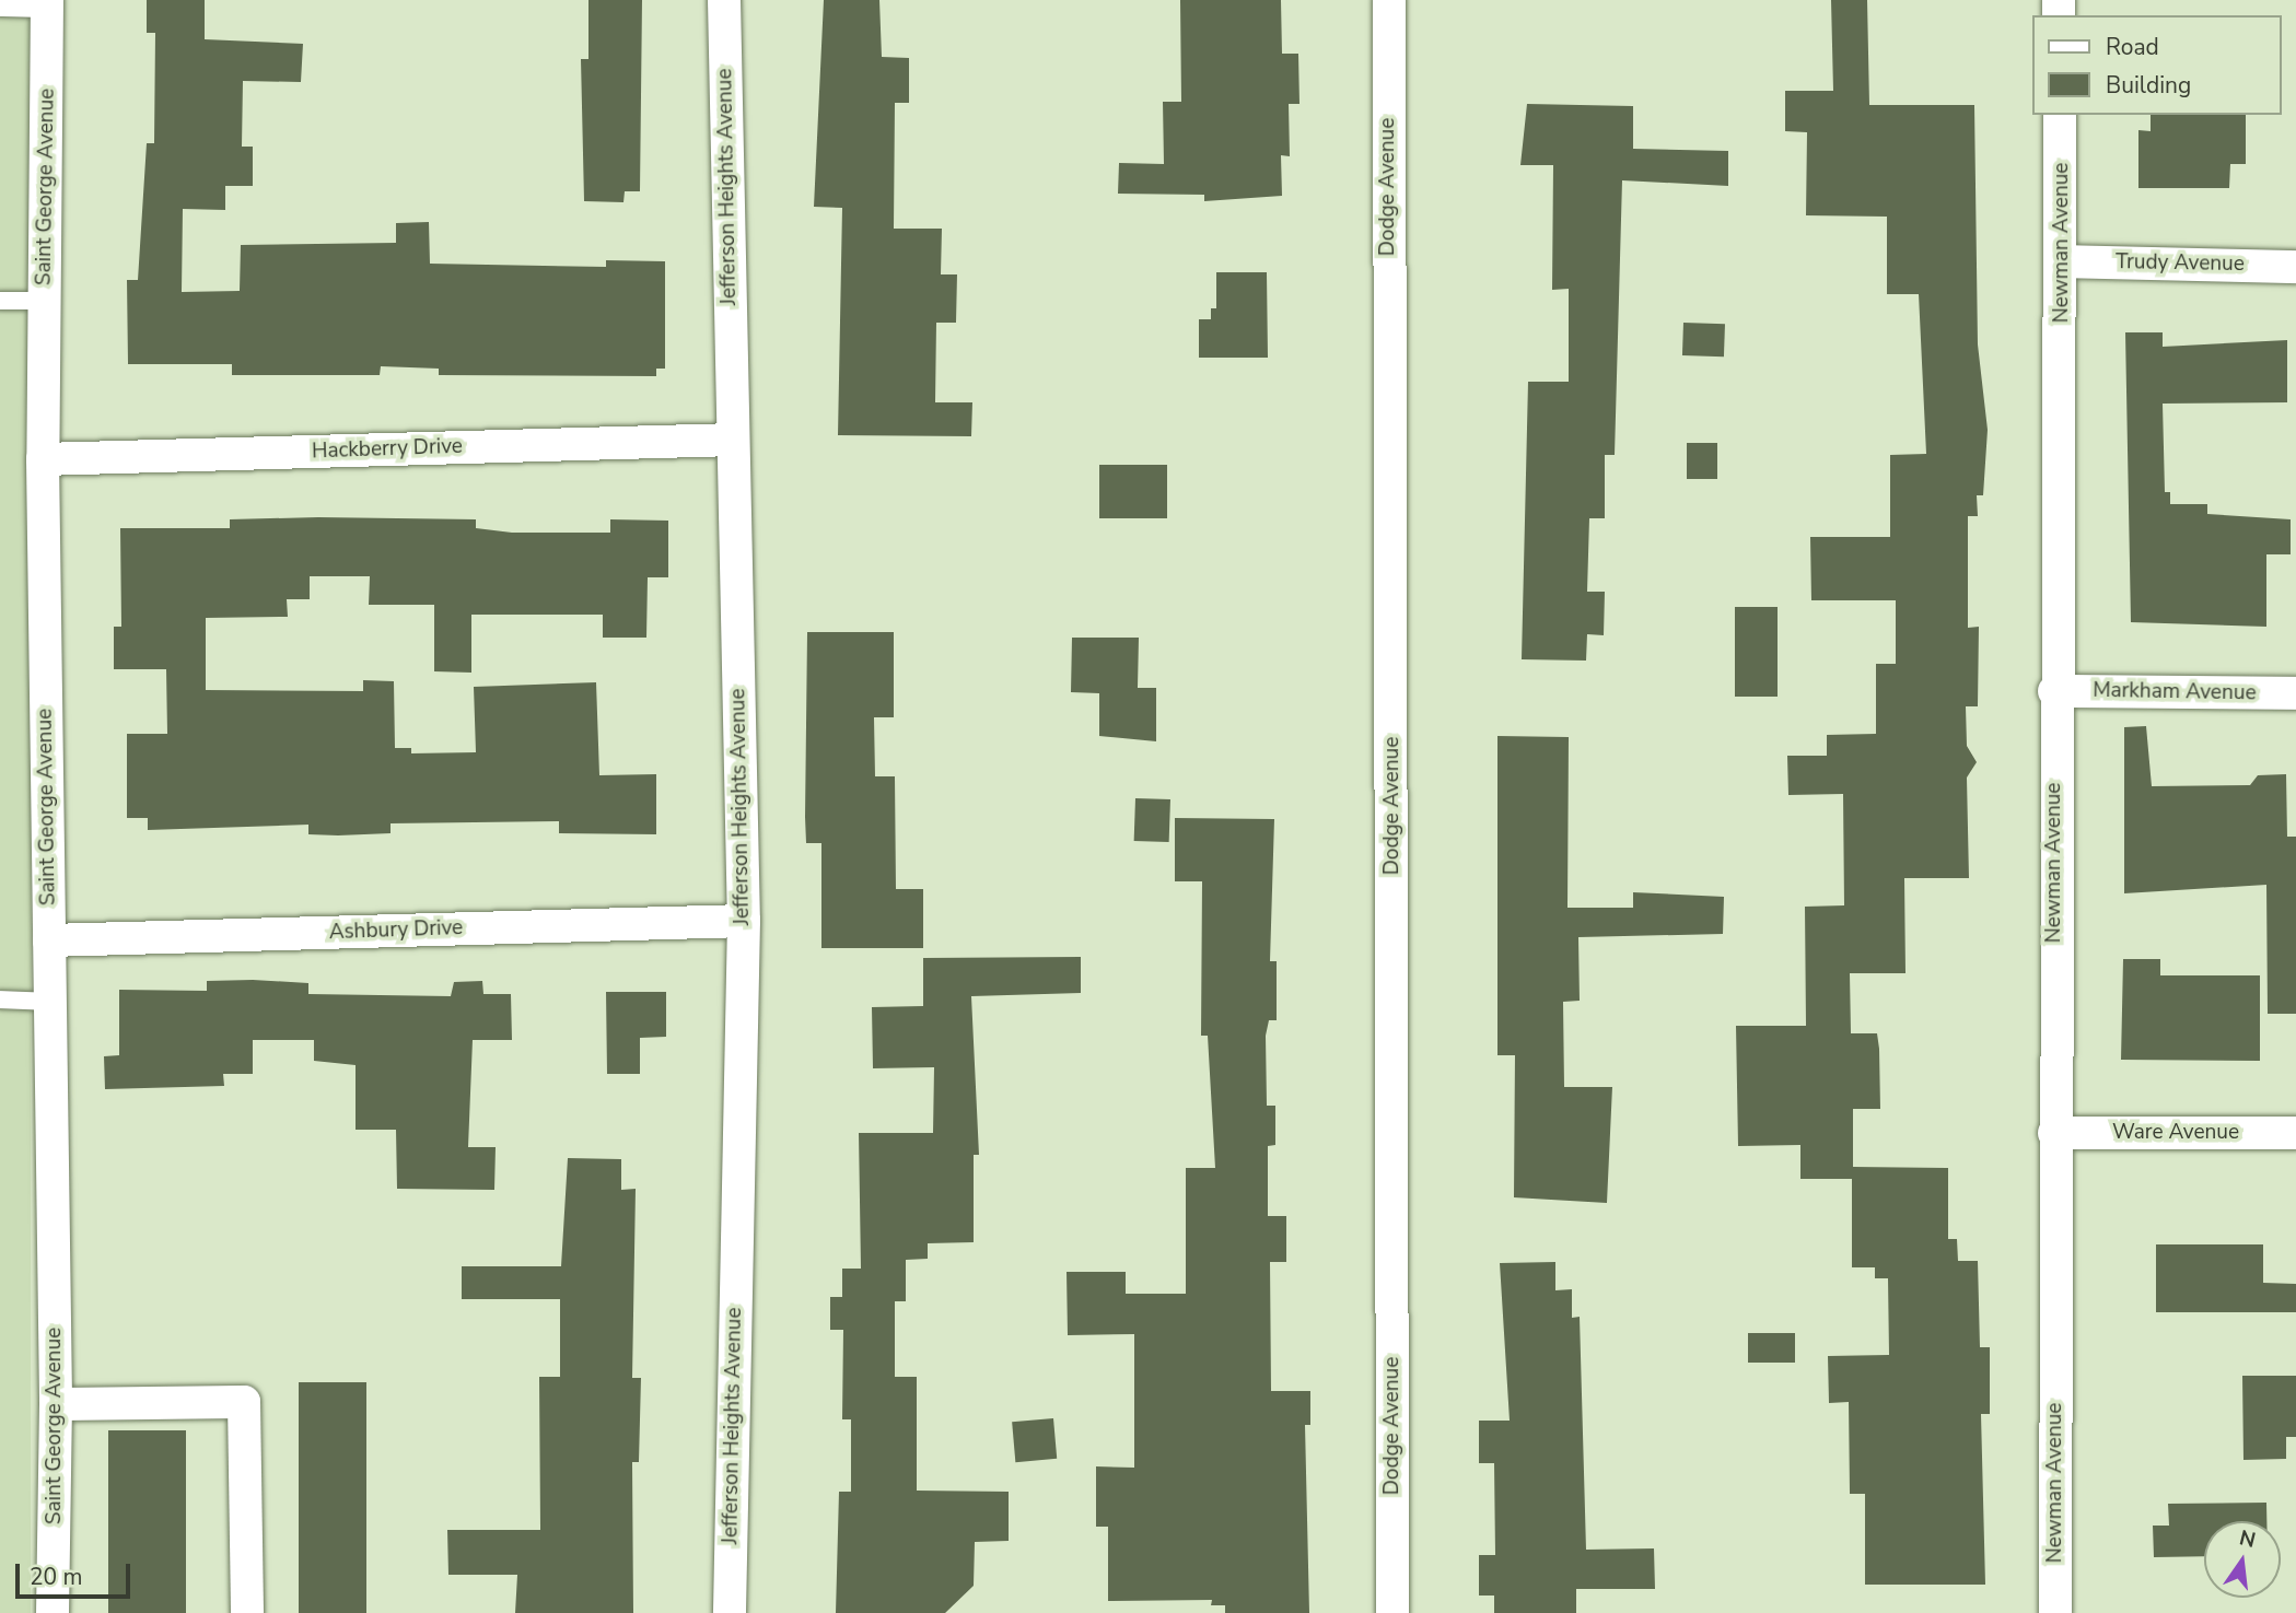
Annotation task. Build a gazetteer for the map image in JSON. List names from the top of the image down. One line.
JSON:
{"streets":{"street":["Saint George Avenue","Jefferson Heights Avenue","Dodge Avenue","Newman Avenue","Trudy Avenue","Hackberry Drive","Markham Avenue","Ashbury Drive","Ware Avenue"]},"crossings":[["Saint George Avenue","Hackberry Drive"],["Saint George Avenue","Ashbury Drive"],["Jefferson Heights Avenue","Hackberry Drive"],["Jefferson Heights Avenue","Ashbury Drive"],["Newman Avenue","Trudy Avenue"],["Newman Avenue","Markham Avenue"],["Newman Avenue","Ware Avenue"]],"legend":["Road","Building"],"scale_bar":"20 m","north":"top"}
